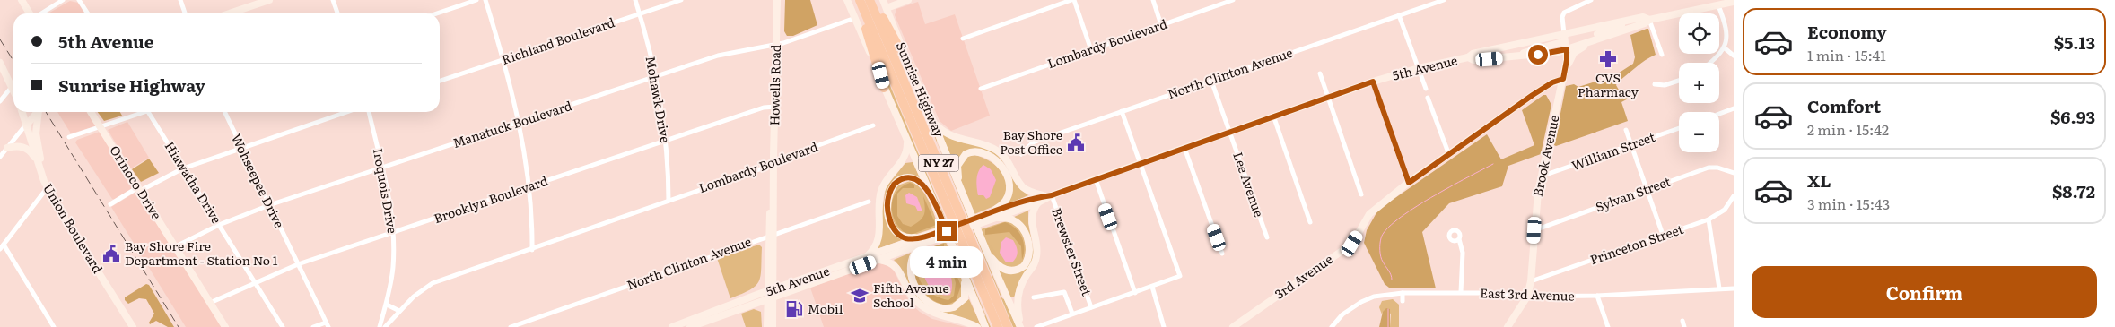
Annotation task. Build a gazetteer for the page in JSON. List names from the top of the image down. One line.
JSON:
{"streets":{"highway":["Sunrise Highway","NY 27"],"main road":["5th Avenue","Howells Road","Brook Avenue","Orinoco Drive","Union Boulevard","3rd Avenue"],"street":["Richland Boulevard","Lombardy Boulevard","North Clinton Avenue","Mohawk Drive","Manatuck Boulevard","William Street","Wohseepee Drive","Hiawatha Drive","Lee Avenue","Iroquois Drive","Sylvan Street","Brooklyn Boulevard","Princeton Street","Brewster Street","East 3rd Avenue"]},"crossings":[["Richland Boulevard","Mohawk Drive"],["Lombardy Boulevard","Howells Road"],["Lombardy Boulevard","Mohawk Drive"],["5th Avenue","Howells Road"],["5th Avenue","Brook Avenue"],["5th Avenue","Lee Avenue"],["5th Avenue","Brewster Street"],["North Clinton Avenue","Howells Road"],["North Clinton Avenue","Lee Avenue"],["Howells Road","Manatuck Boulevard"],["Howells Road","Brooklyn Boulevard"],["Mohawk Drive","Manatuck Boulevard"],["Mohawk Drive","Brooklyn Boulevard"],["Manatuck Boulevard","Wohseepee Drive"],["Manatuck Boulevard","Orinoco Drive"],["Manatuck Boulevard","Hiawatha Drive"],["Manatuck Boulevard","Iroquois Drive"],["William Street","Brook Avenue"],["Brook Avenue","Sylvan Street"],["Brook Avenue","Princeton Street"],["Brook Avenue","3rd Avenue"],["Brook Avenue","East 3rd Avenue"],["Wohseepee Drive","Brooklyn Boulevard"],["Orinoco Drive","Brooklyn Boulevard"],["Hiawatha Drive","Brooklyn Boulevard"],["Iroquois Drive","Brooklyn Boulevard"]],"places":{"pharmacy":["CVS Pharmacy"],"public building":["Bay Shore Post Office","Bay Shore Fire Department - Station No 1"],"school or university":["Fifth Avenue School"],"fuel station":["Mobil"]},"page":{"list":[{"name":"Economy","note":"1 min · 15:41","value":"$5.13"},{"name":"Comfort","note":"2 min · 15:42","value":"$6.93"},{"name":"XL","note":"3 min · 15:43","value":"$8.72"}],"map_buttons":["+","−"],"banner":["5th Avenue","Sunrise Highway"],"bubble":"4 min","buttons":"Confirm"}}
